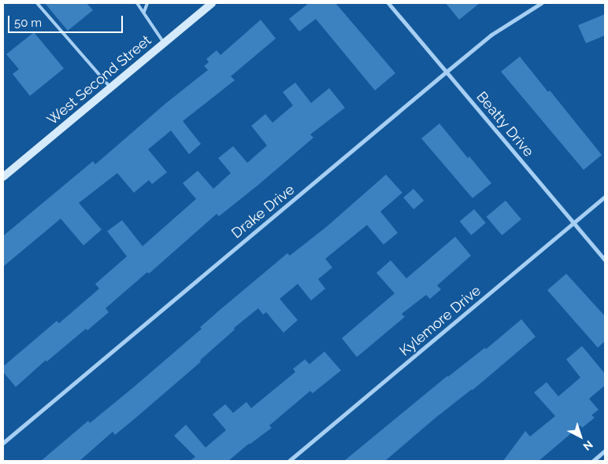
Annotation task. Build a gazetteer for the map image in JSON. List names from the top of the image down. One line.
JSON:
{"streets":{"main road":["West Second Street"],"street":["Beatty Drive","Drake Drive","Kylemore Drive"]},"crossings":[["Beatty Drive","Drake Drive"],["Beatty Drive","Kylemore Drive"]],"scale_bar":"50 m","north":"bottom right"}
